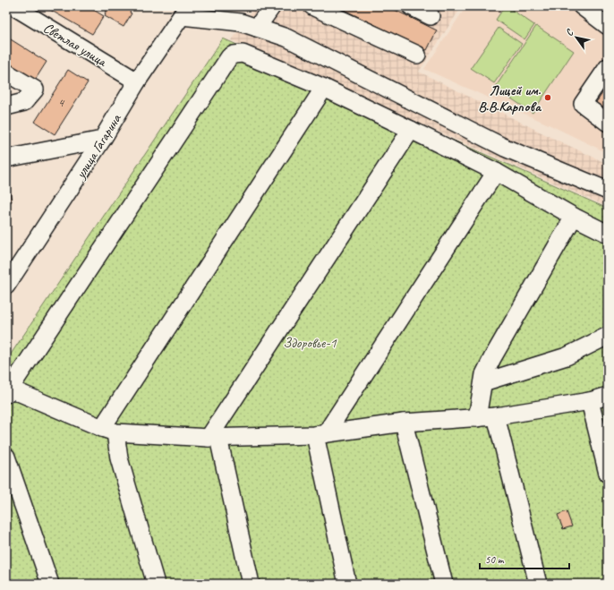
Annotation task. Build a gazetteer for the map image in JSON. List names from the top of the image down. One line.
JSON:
{"streets":{"street":["Светлая улица","улица Гагарина"]},"crossings":[["Светлая улица","улица Гагарина"]],"parks":["Здоровье-1"],"places":["Лицей им. В.В.Карпова"],"house_numbers":["4"],"scale_bar":"50 m","north":"top left"}
